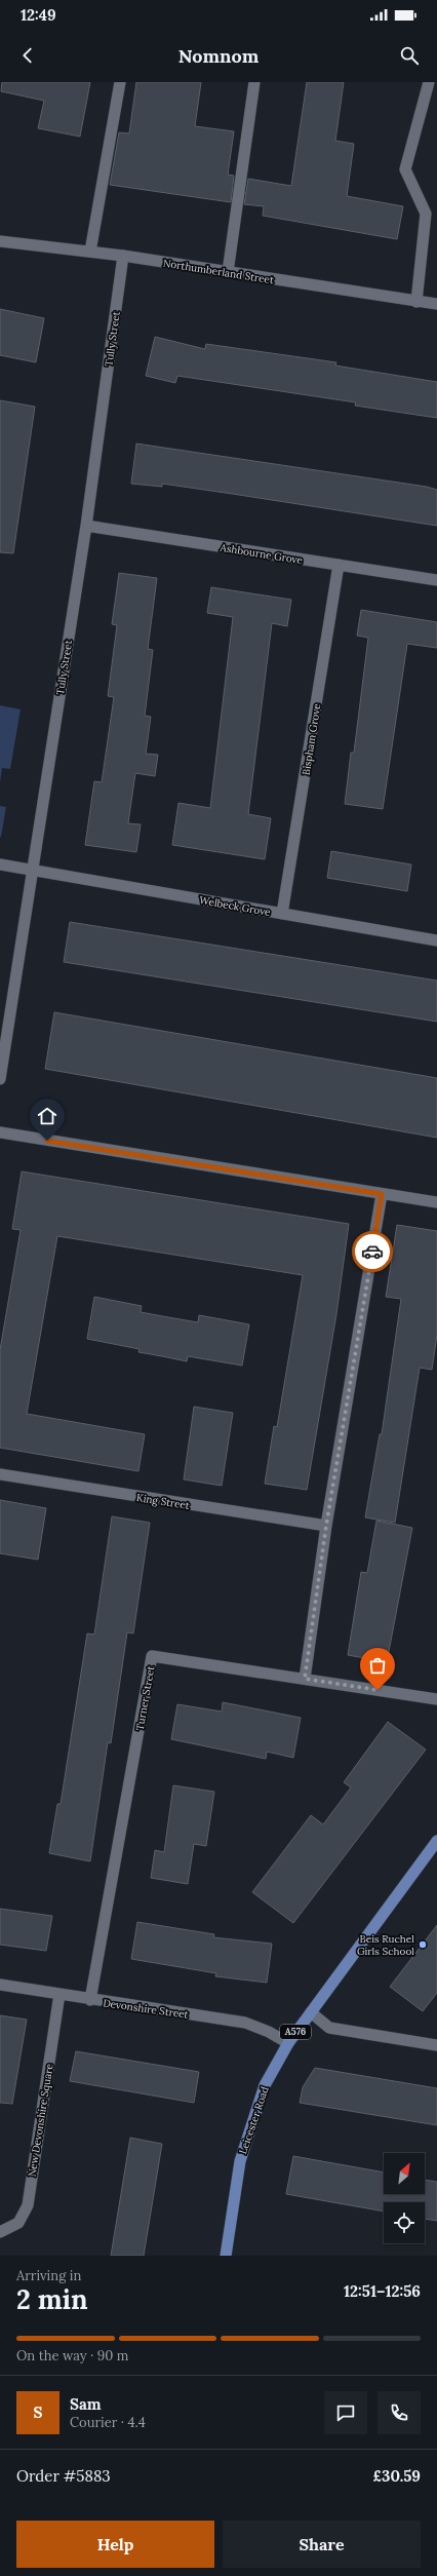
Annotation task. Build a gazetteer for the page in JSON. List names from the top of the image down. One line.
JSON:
{"streets":{"main road":["A576","Leicester Road"],"street":["Northumberland Street","Tully Street","Ashbourne Grove","Bispham Grove","Welbeck Grove","King Street","Turner Street","Devonshire Street","New Devonshire Square"]},"crossings":[["Northumberland Street","Tully Street"],["Tully Street","Ashbourne Grove"],["Tully Street","Welbeck Grove"],["Ashbourne Grove","Bispham Grove"],["Bispham Grove","Welbeck Grove"],["Turner Street","Devonshire Street"],["Devonshire Street","New Devonshire Square"],["Devonshire Street","Leicester Road"]],"places":["Beis Ruchel Girls School"],"north":"top right","page":{"status":"12:49","header":"Nomnom","heading":["2 min","Arriving in","12:51–12:56"],"panel":["Sam","Courier · 4.4","Order #5883","£30.59"],"bar":"On the way · 90 m","round":"S","buttons":["Help","Share"]}}
